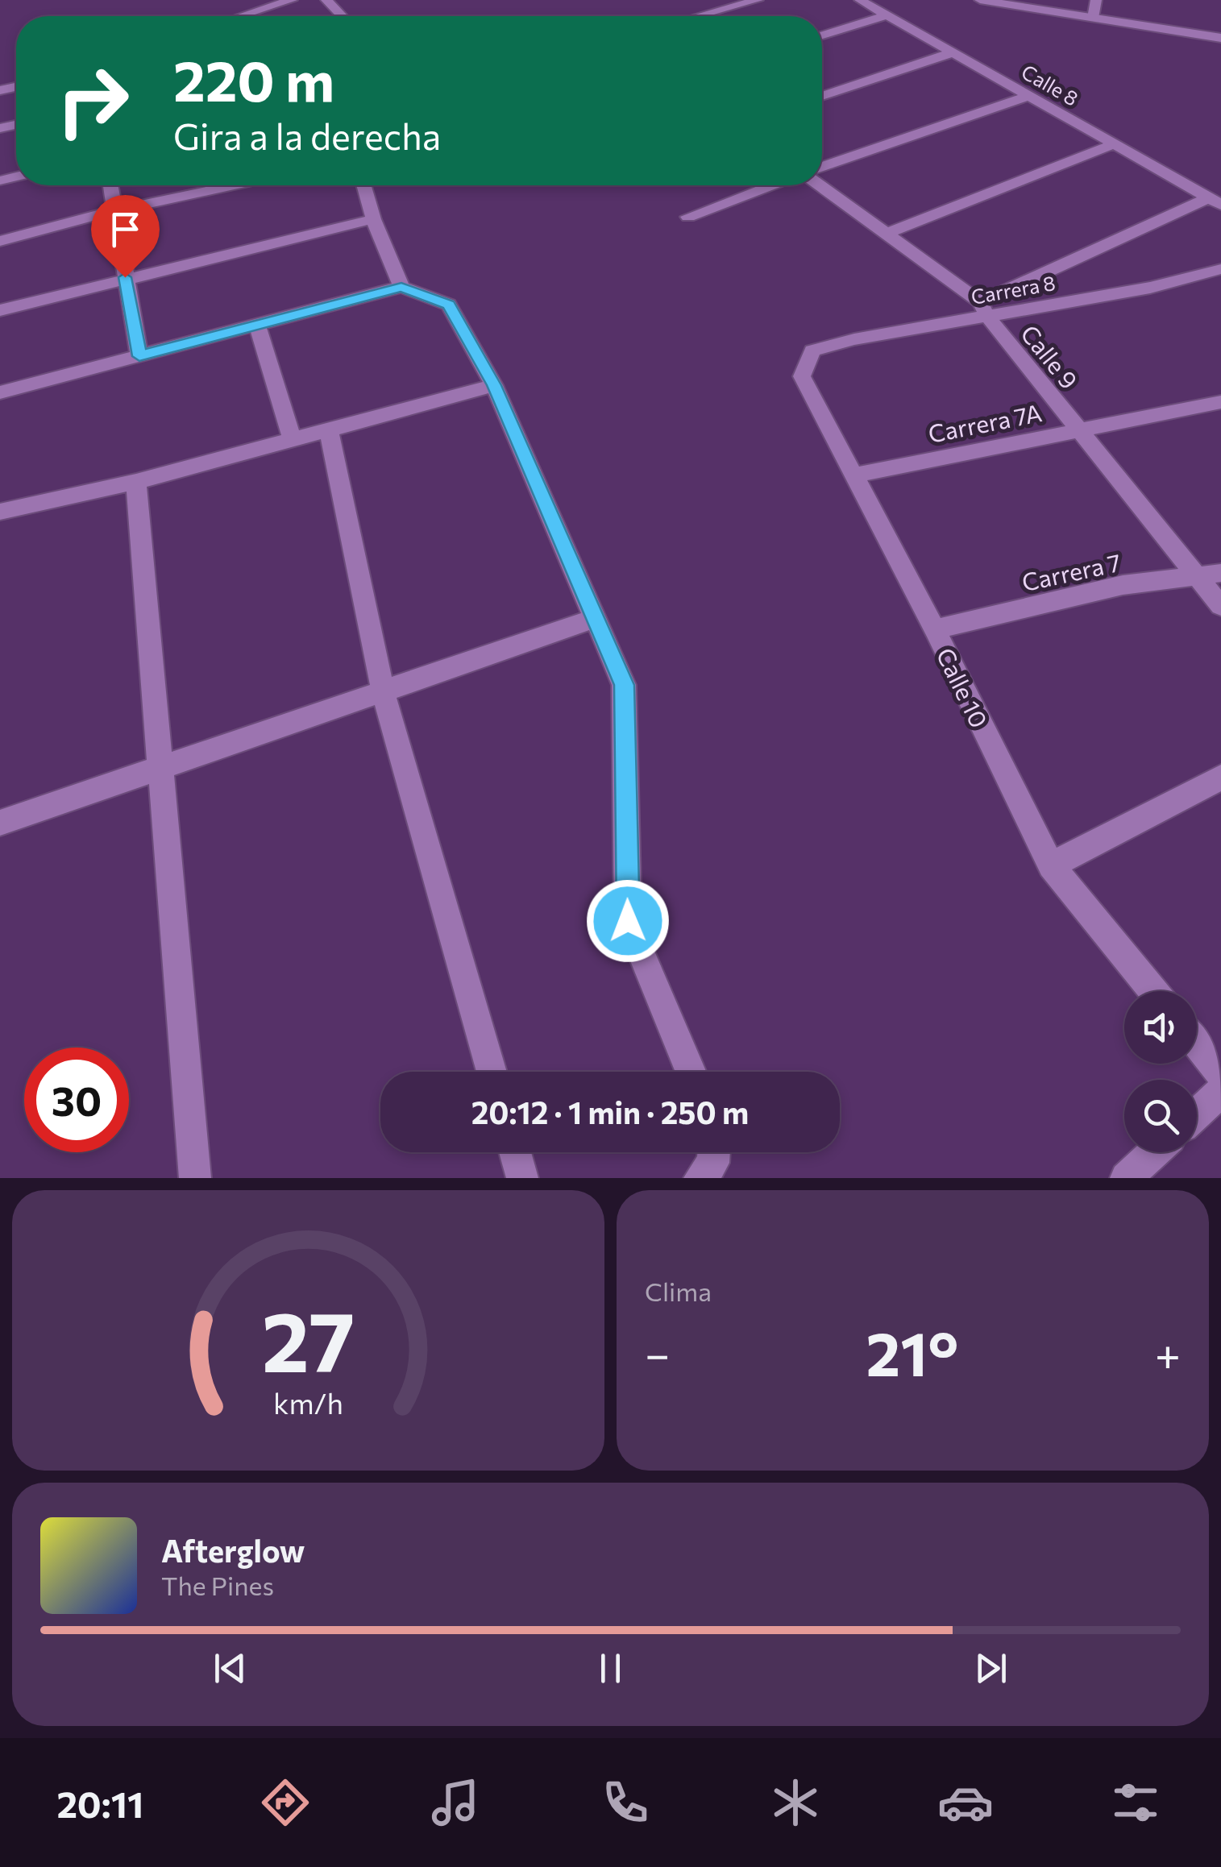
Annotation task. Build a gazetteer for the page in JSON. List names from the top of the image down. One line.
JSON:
{"streets":{"street":["Calle 8","Carrera 8","Calle 9","Carrera 7A","Carrera 7","Calle 10"]},"crossings":[["Carrera 8","Calle 9"],["Carrera 8","Calle 10"],["Calle 9","Carrera 7A"],["Calle 9","Carrera 7"],["Carrera 7A","Calle 10"],["Carrera 7","Calle 10"]],"page":{"turn":["220 m","Gira a la derecha"],"limit":"30","trip":"20:12 · 1 min · 250 m","tile":"Clima","heat":["−","21°","+"],"song":["Afterglow","The Pines"],"tabs":"20:11","gauge":["27","km/h"]}}
